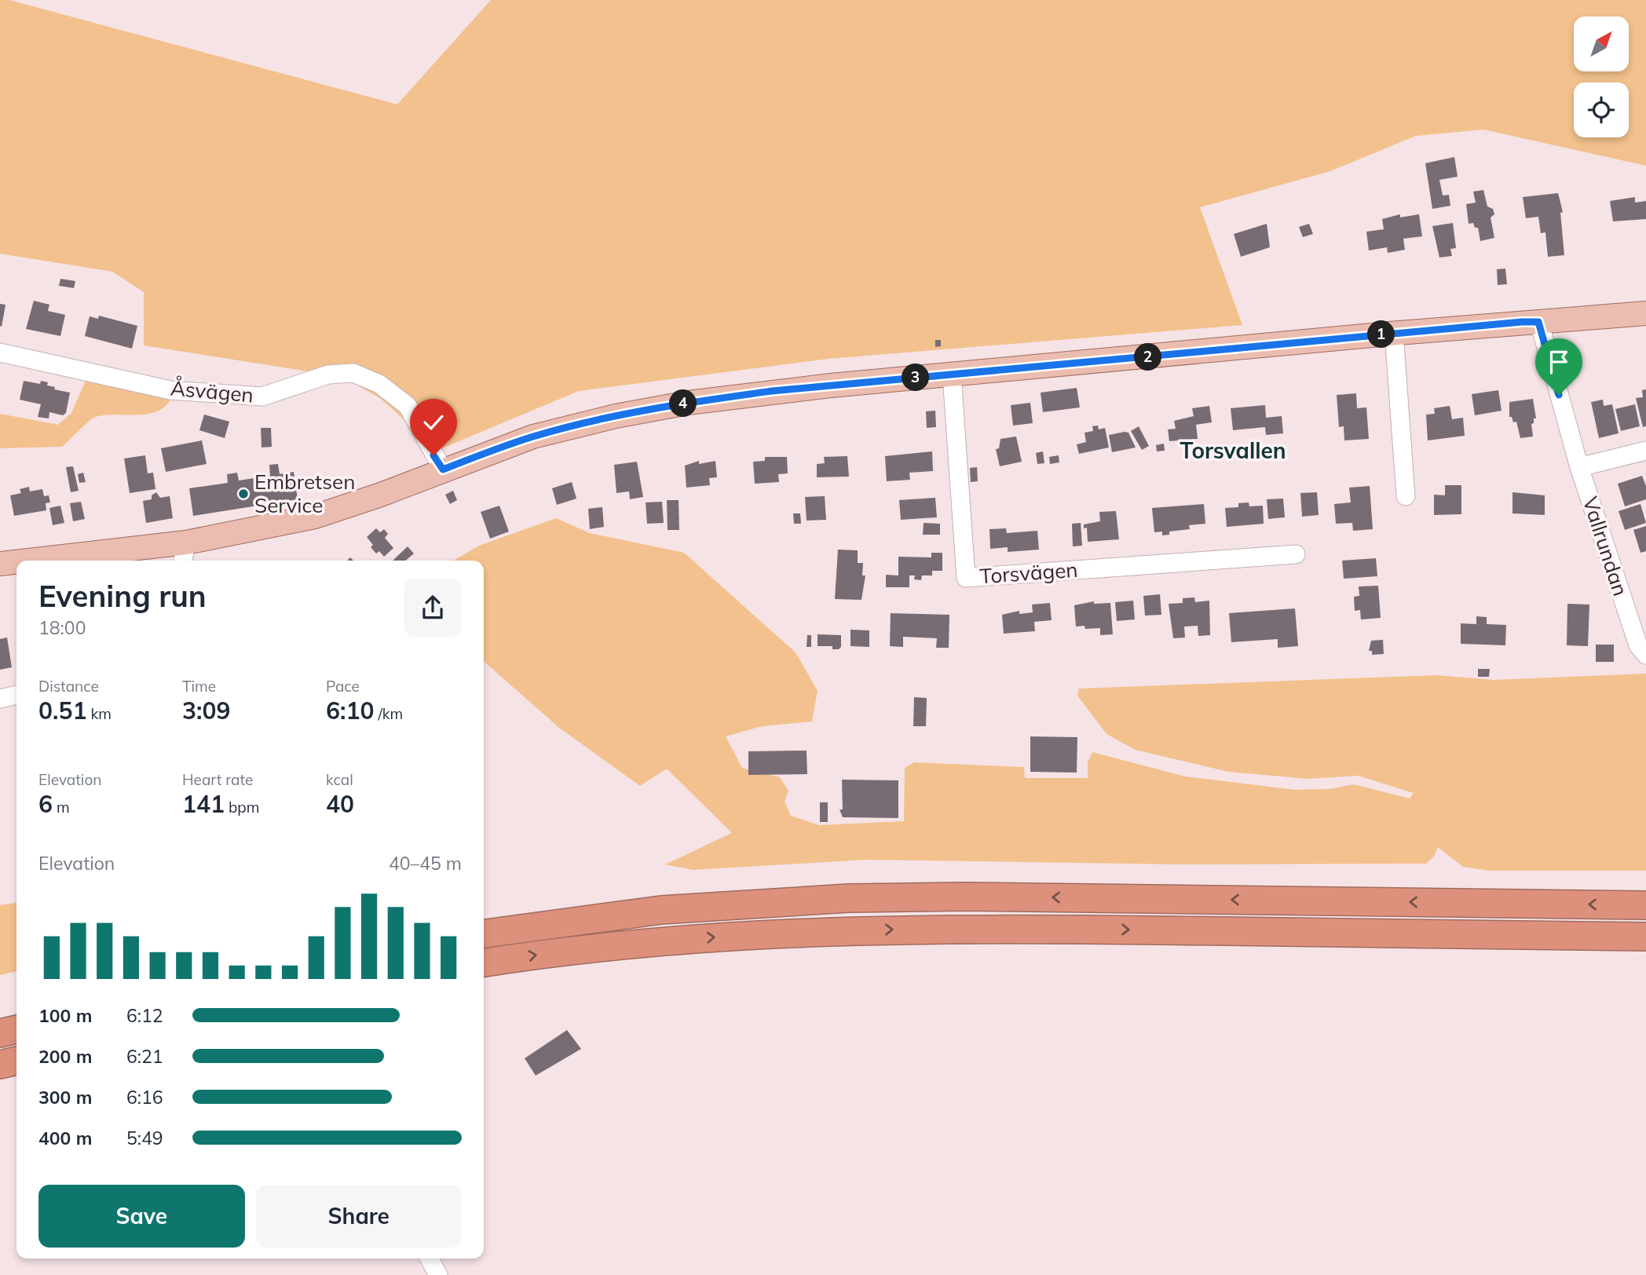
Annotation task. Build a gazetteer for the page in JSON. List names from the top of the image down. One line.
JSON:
{"streets":{"street":["Åsvägen","Vallrundan","Torsvägen"]},"districts":["Torsvallen"],"places":["Embretsen Service"],"north":"top right","page":{"pins":["1","2","3","4"],"heading":["Evening run","18:00"],"stats":[["Distance","0.51 km"],["Time","3:09"],["Pace","6:10 /km"],["Elevation","6 m"],["Heart rate","141 bpm"],["kcal","40"]],"chart":["Elevation","40–45 m"],"list":[{"name":"100 m","note":"6:12"},{"name":"200 m","note":"6:21"},{"name":"300 m","note":"6:16"},{"name":"400 m","note":"5:49"}],"buttons":["Save","Share"]}}
